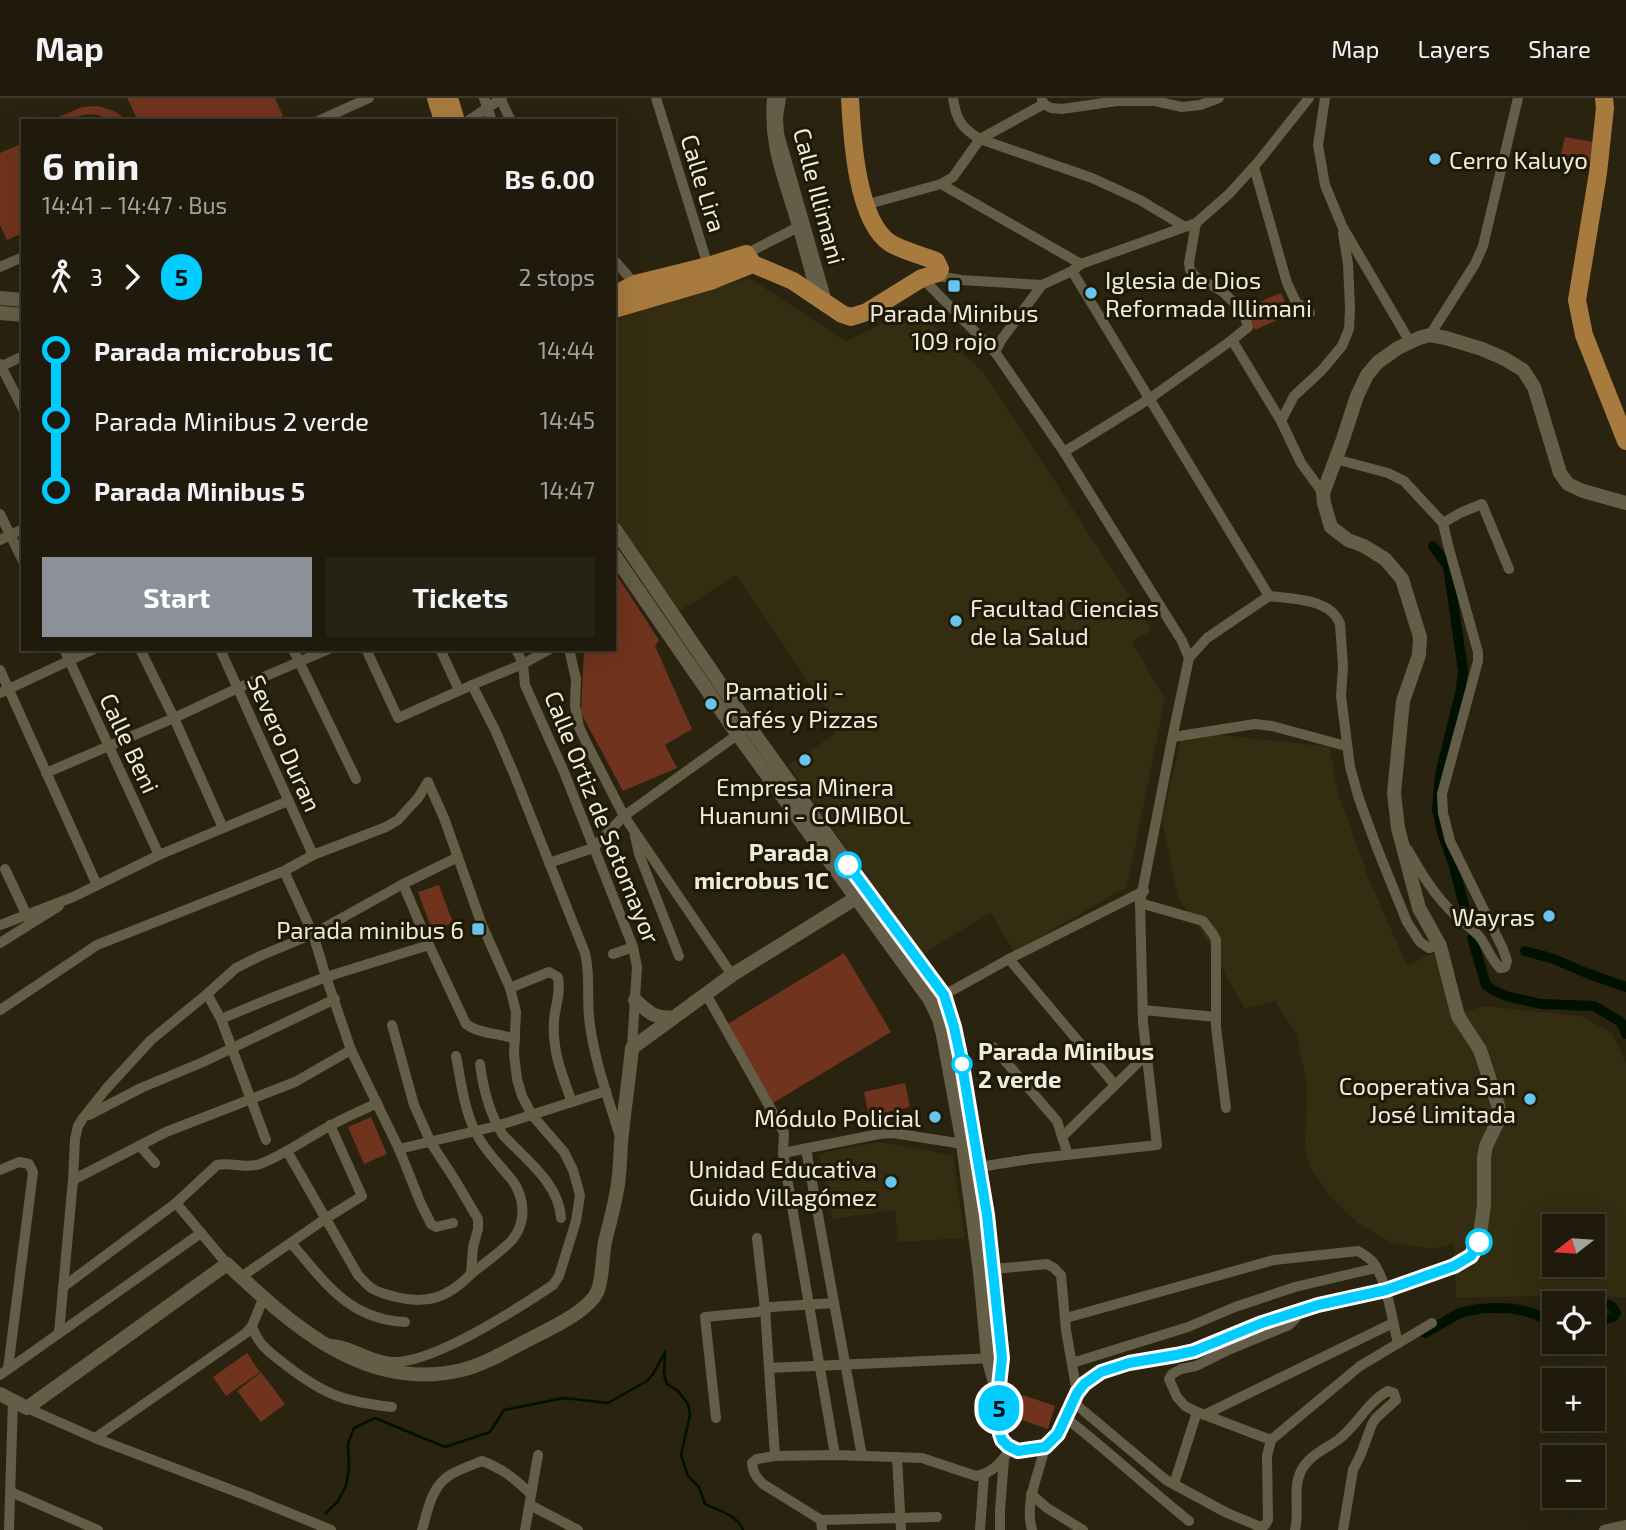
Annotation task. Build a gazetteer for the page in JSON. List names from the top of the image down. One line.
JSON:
{"streets":{"street":["Calle Lira","Calle Illimani","Calle Beni","Severo Duran","Calle Ortiz de Sotomayor"]},"places":{"other":["Cerro Kaluyo","Iglesia de Dios Reformada Illimani","Facultad Ciencias de la Salud","Pamatioli - Cafés y Pizzas","Empresa Minera Huanuni - COMIBOL","Parada microbus 1C","Wayras","Parada Minibus 2 verde","Cooperativa San José Limitada","Módulo Policial","Unidad Educativa Guido Villagómez"],"transit":["Parada Minibus 109 rojo","Parada minibus 6"]},"lines":["bus line 5"],"north":"left","page":{"header":"Map","nav":["Map","Layers","Share"],"on_map":"5","heading":["6 min","14:41 – 14:47 · Bus","Bs 6.00"],"legs":["3","5","2 stops"],"list":[{"name":"Parada microbus 1C","value":"14:44"},{"name":"Parada Minibus 2 verde","value":"14:45"},{"name":"Parada Minibus 5","value":"14:47"}],"buttons":["Start","Tickets"],"map_buttons":["+","−"]}}
